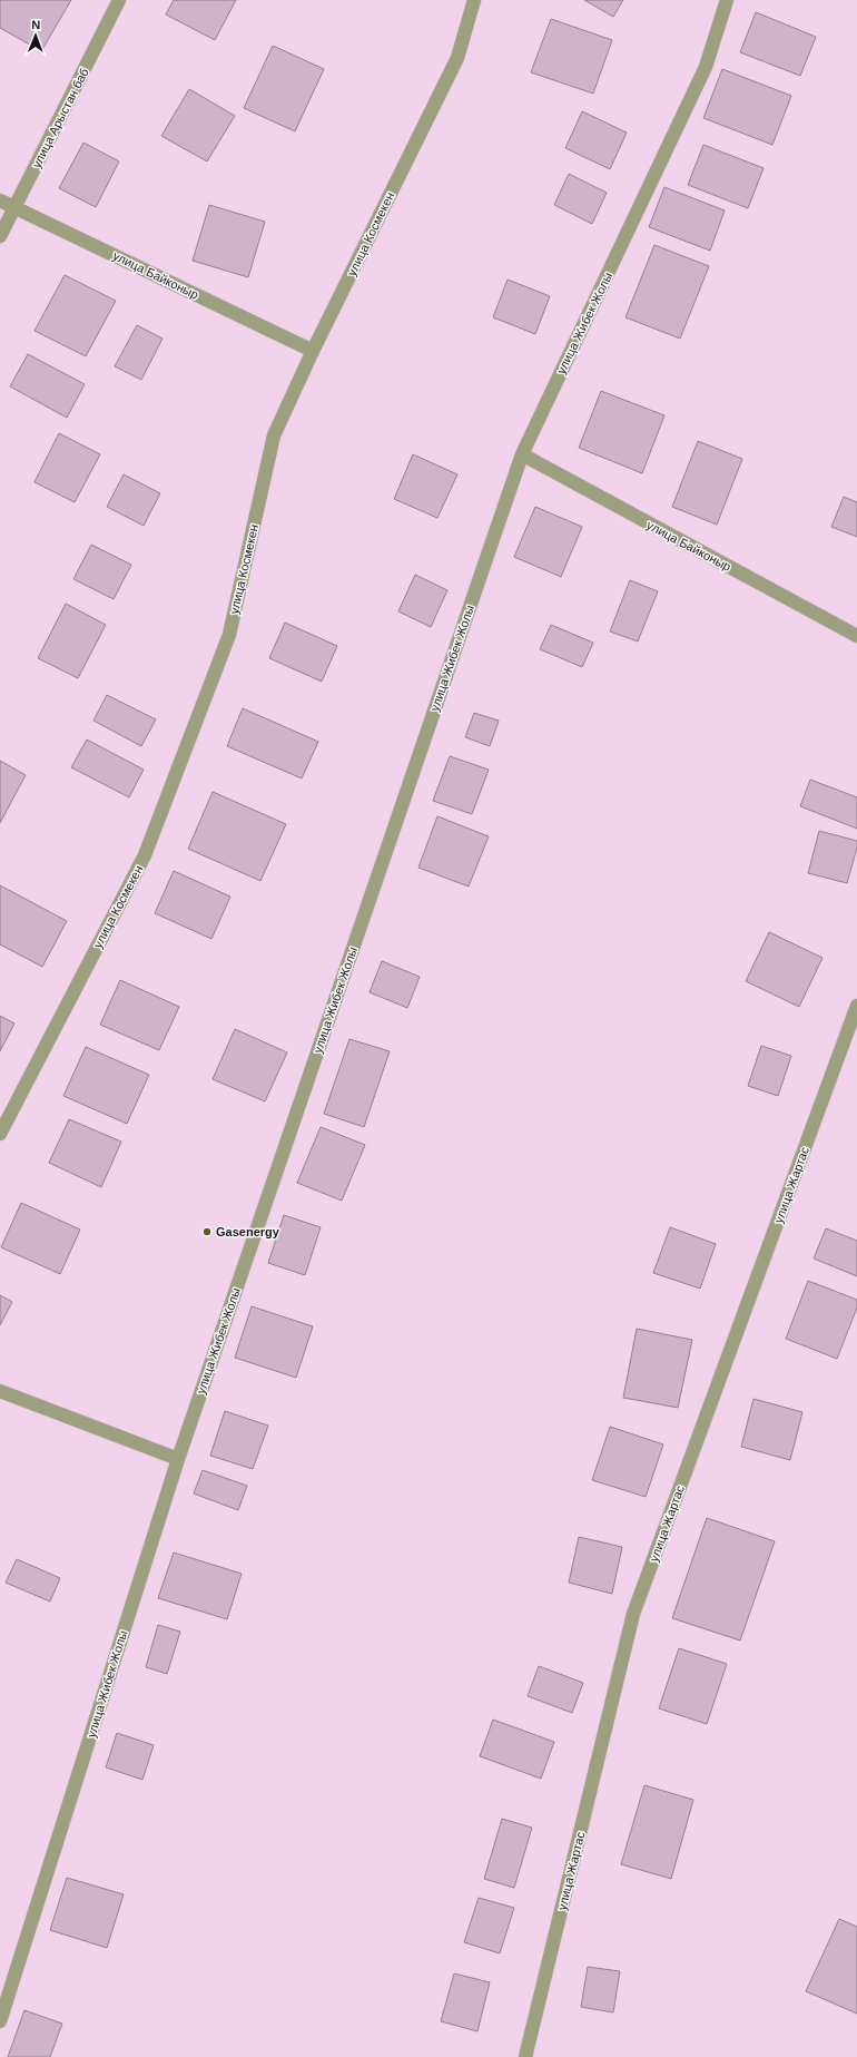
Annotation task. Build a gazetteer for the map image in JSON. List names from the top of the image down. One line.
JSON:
{"streets":{"street":["улица Арыстан баб","улица Космекен","улица Байконыр","улица Жибек Жолы","улица Жартас"]},"crossings":[["улица Арыстан баб","улица Байконыр"],["улица Космекен","улица Байконыр"],["улица Байконыр","улица Жибек Жолы"]],"places":["Gasenergy"],"north":"top"}
